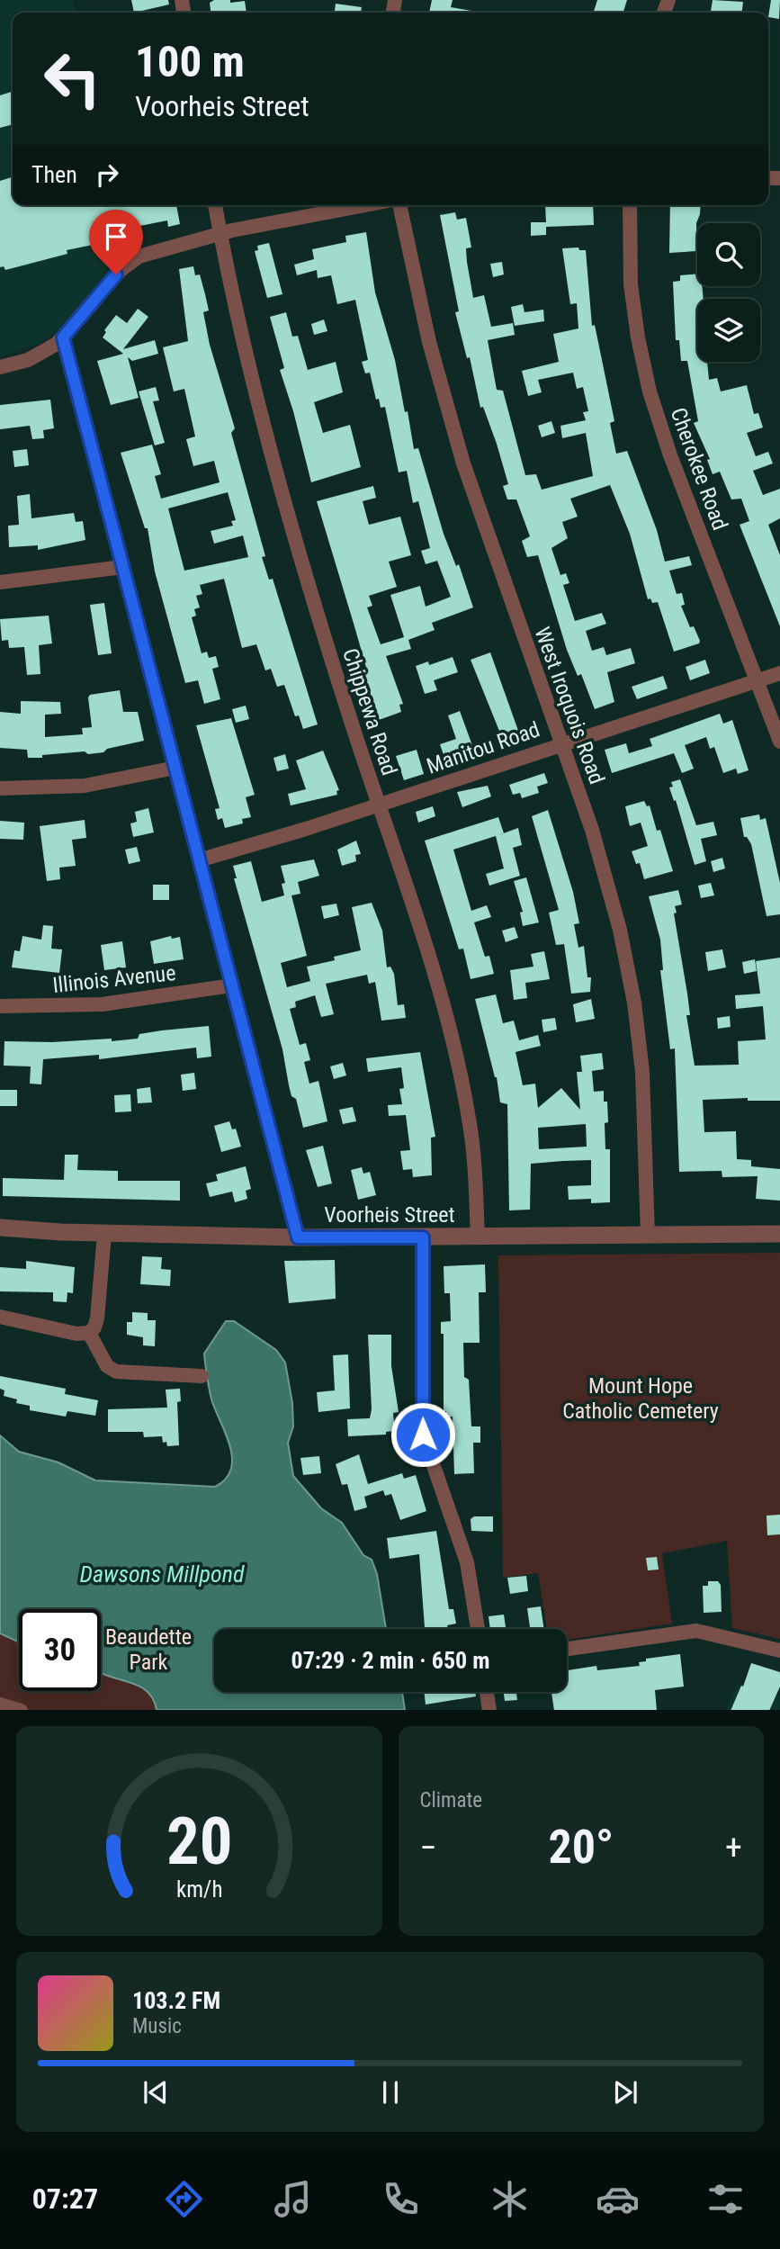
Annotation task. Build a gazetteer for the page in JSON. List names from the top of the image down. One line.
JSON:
{"streets":{"street":["Cherokee Road","West Iroquois Road","Chippewa Road","Manitou Road","Illinois Avenue","Voorheis Street"]},"crossings":[["Cherokee Road","Manitou Road"],["West Iroquois Road","Manitou Road"],["West Iroquois Road","Voorheis Street"],["Chippewa Road","Manitou Road"],["Chippewa Road","Voorheis Street"]],"water":["Dawsons Millpond"],"parks":["Mount Hope Catholic Cemetery","Beaudette Park"],"page":{"turn":["100 m","Voorheis Street"],"then":"Then","limit":"30","trip":"07:29 · 2 min · 650 m","tile":"Climate","heat":["−","20°","+"],"song":["103.2 FM","Music"],"tabs":"07:27","gauge":["20","km/h"]}}
